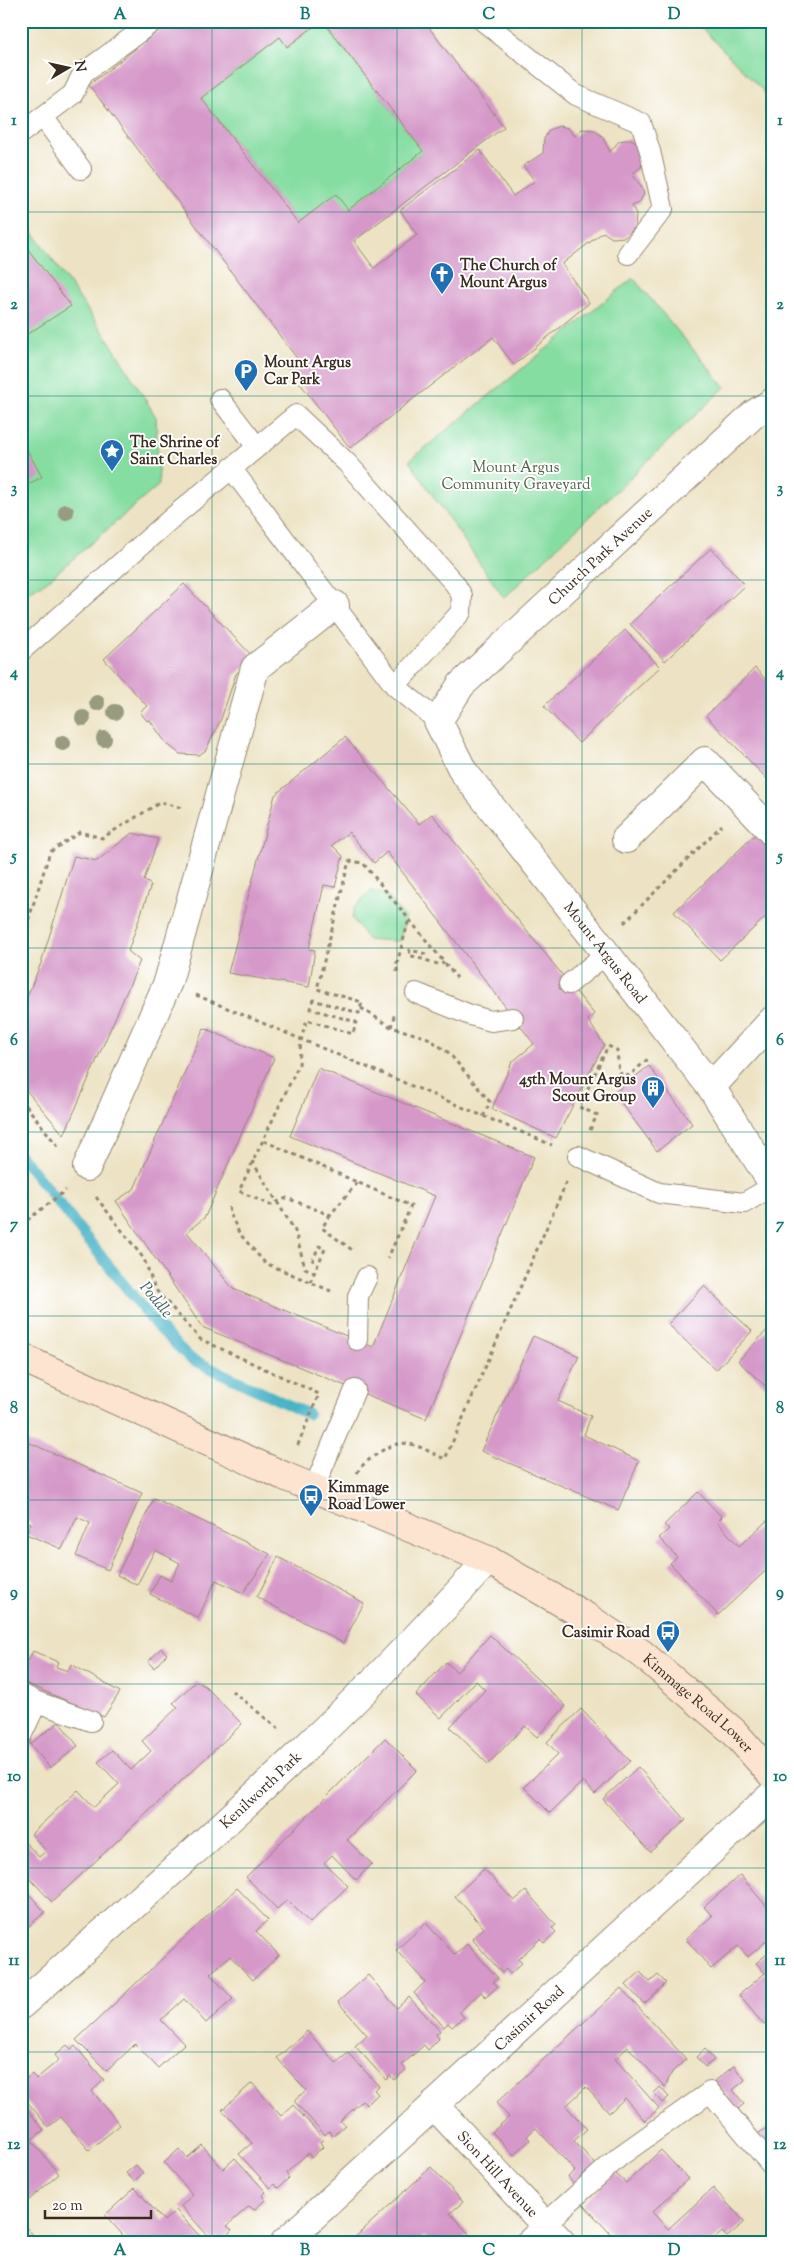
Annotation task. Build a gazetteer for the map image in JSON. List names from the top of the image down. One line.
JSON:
{"streets":{"main road":["Kimmage Road Lower"],"street":["Church Park Avenue","Mount Argus Road","Kenilworth Park","Casimir Road","Sion Hill Avenue"]},"crossings":[["Church Park Avenue","Mount Argus Road"],["Kimmage Road Lower","Kenilworth Park"],["Casimir Road","Sion Hill Avenue"]],"water":["Poddle"],"parks":["Mount Argus Community Graveyard"],"places":{"church":["The Church of Mount Argus"],"parking":["Mount Argus Car Park"],"place":["The Shrine of Saint Charles"],"building":["45th Mount Argus Scout Group"],"bus stop":["Kimmage Road Lower","Casimir Road"]},"scale_bar":"20 m","north":"right","grid":{"columns":["A","B","C","D"],"rows":["1","2","3","4","5","6","7","8","9","10","11","12"]}}
